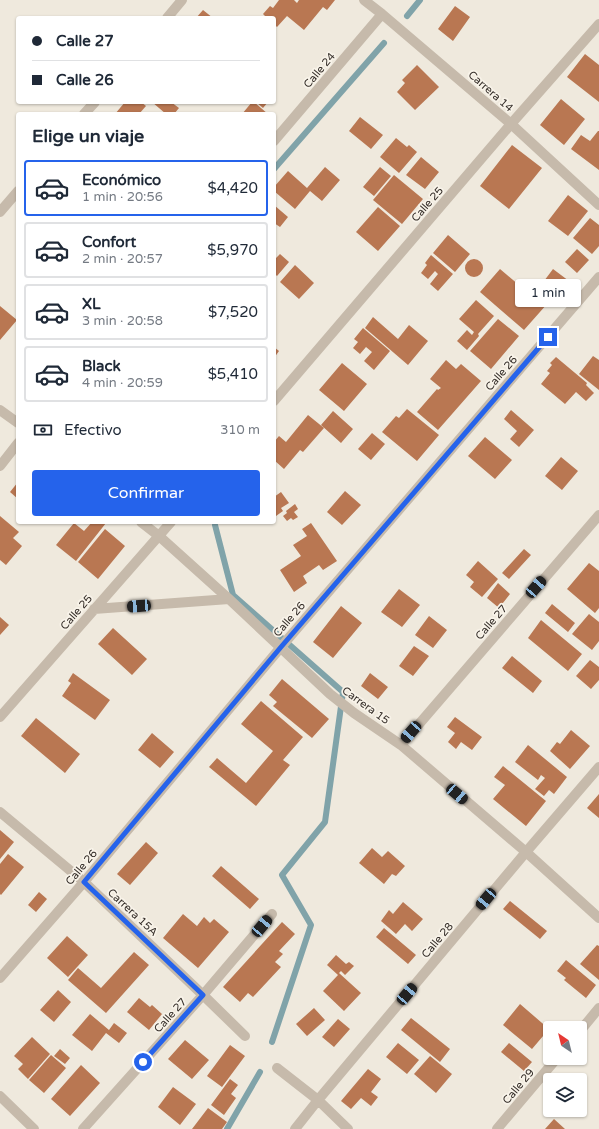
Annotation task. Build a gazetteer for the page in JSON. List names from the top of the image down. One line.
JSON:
{"streets":{"street":["Calle 24","Carrera 14","Calle 25","Calle 26","Calle 27","Carrera 15","Carrera 15A","Calle 28","Calle 29"]},"crossings":[["Calle 24","Carrera 14"],["Carrera 14","Calle 25"],["Calle 25","Carrera 15"],["Calle 26","Carrera 15"],["Calle 26","Carrera 15A"],["Calle 27","Carrera 15"],["Calle 27","Carrera 15A"],["Carrera 15","Calle 28"]],"north":"top left","page":{"banner":["Calle 27","Calle 26"],"heading":"Elige un viaje","list":[{"name":"Económico","note":"1 min · 20:56","value":"$4,420"},{"name":"Confort","note":"2 min · 20:57","value":"$5,970"},{"name":"XL","note":"3 min · 20:58","value":"$7,520"},{"name":"Black","note":"4 min · 20:59","value":"$5,410"}],"bubble":"1 min","pay":["Efectivo","310 m"],"buttons":"Confirmar"}}
